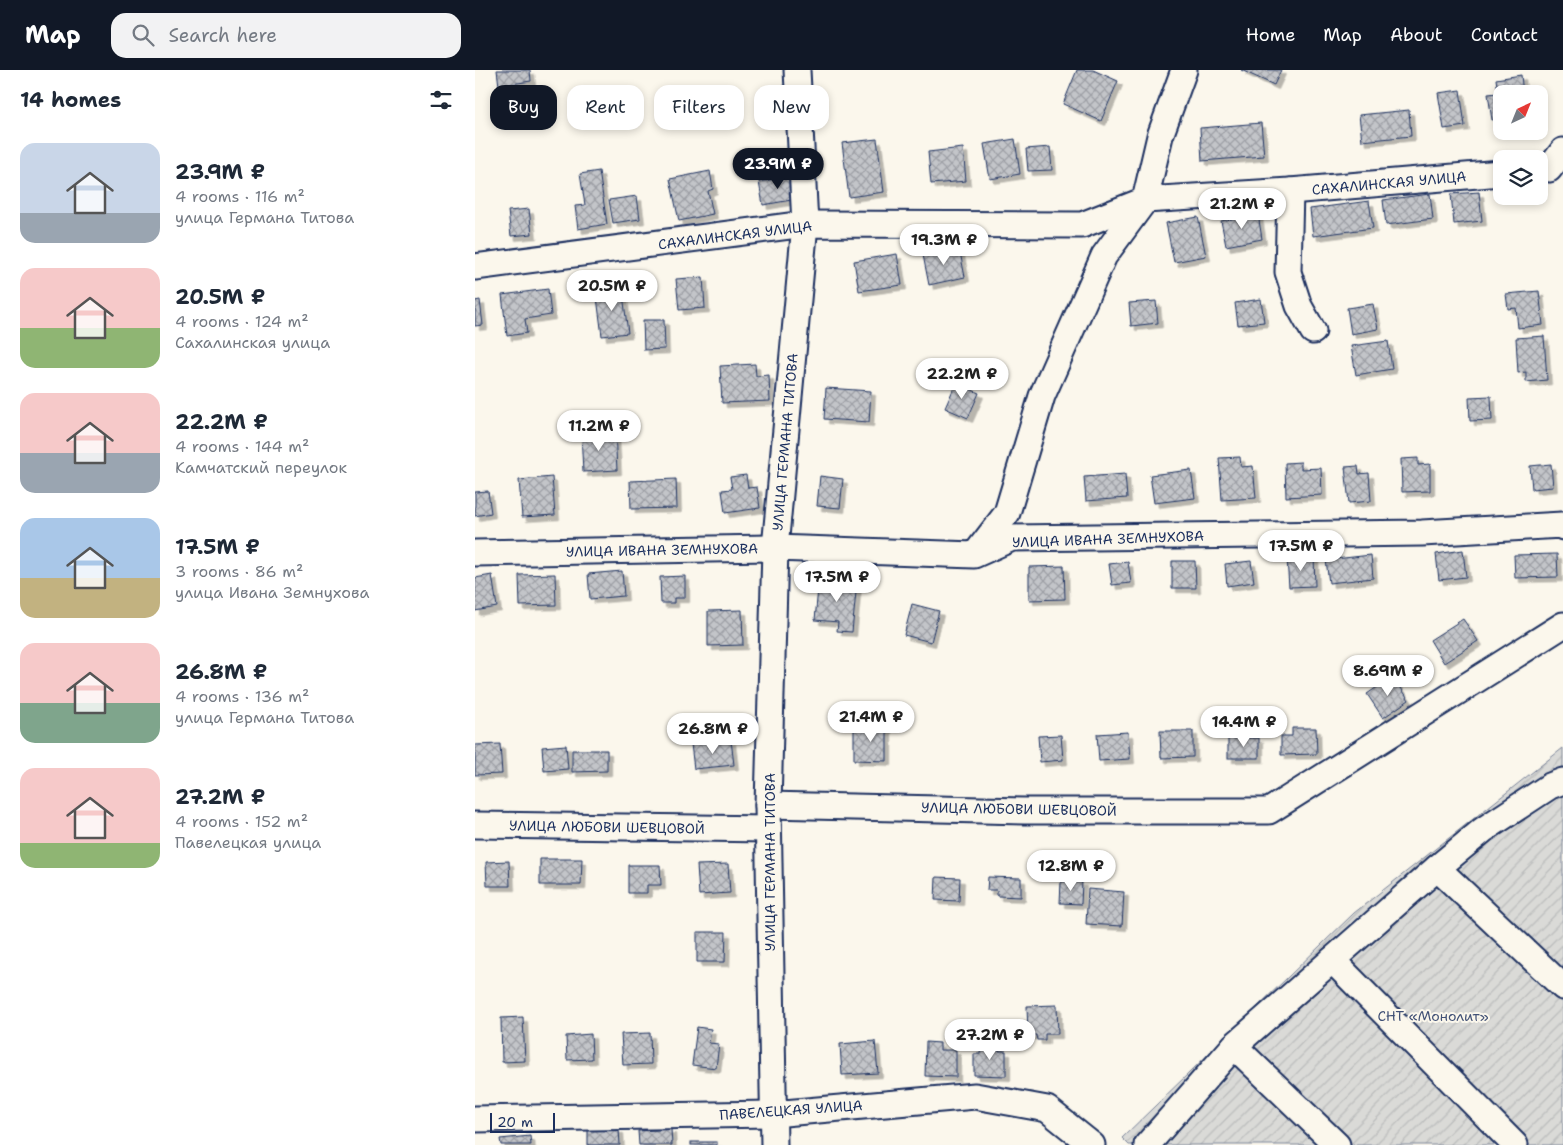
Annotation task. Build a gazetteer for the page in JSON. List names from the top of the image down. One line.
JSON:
{"streets":{"street":["САХАЛИНСКАЯ УЛИЦА","УЛИЦА ГЕРМАНА ТИТОВА","УЛИЦА ИВАНА ЗЕМНУХОВА","УЛИЦА ЛЮБОВИ ШЕВЦОВОЙ","ПАВЕЛЕЦКАЯ УЛИЦА"]},"crossings":[["САХАЛИНСКАЯ УЛИЦА","УЛИЦА ГЕРМАНА ТИТОВА"],["УЛИЦА ГЕРМАНА ТИТОВА","УЛИЦА ИВАНА ЗЕМНУХОВА"],["УЛИЦА ГЕРМАНА ТИТОВА","УЛИЦА ЛЮБОВИ ШЕВЦОВОЙ"],["УЛИЦА ГЕРМАНА ТИТОВА","ПАВЕЛЕЦКАЯ УЛИЦА"]],"parks":["СНТ «Монолит»"],"scale_bar":"20 m","north":"top right","page":{"header":"Map","search":"Search here","nav":["Home","Map","About","Contact"],"heading":"14 homes","chip":["Buy","Rent","Filters","New"],"list":[{"name":"23.9M ₽","note":"4 rooms · 116 m² · улица Германа Титова"},{"name":"20.5M ₽","note":"4 rooms · 124 m² · Сахалинская улица"},{"name":"22.2M ₽","note":"4 rooms · 144 m² · Камчатский переулок"},{"name":"17.5M ₽","note":"3 rooms · 86 m² · улица Ивана Земнухова"},{"name":"26.8M ₽","note":"4 rooms · 136 m² · улица Германа Титова"},{"name":"27.2M ₽","note":"4 rooms · 152 m² · Павелецкая улица"}],"price":["23.9M ₽","21.2M ₽","19.3M ₽","20.5M ₽","22.2M ₽","11.2M ₽","17.5M ₽","17.5M ₽","8.69M ₽","21.4M ₽","14.4M ₽","26.8M ₽","12.8M ₽","27.2M ₽"],"scale":"20 m"}}
